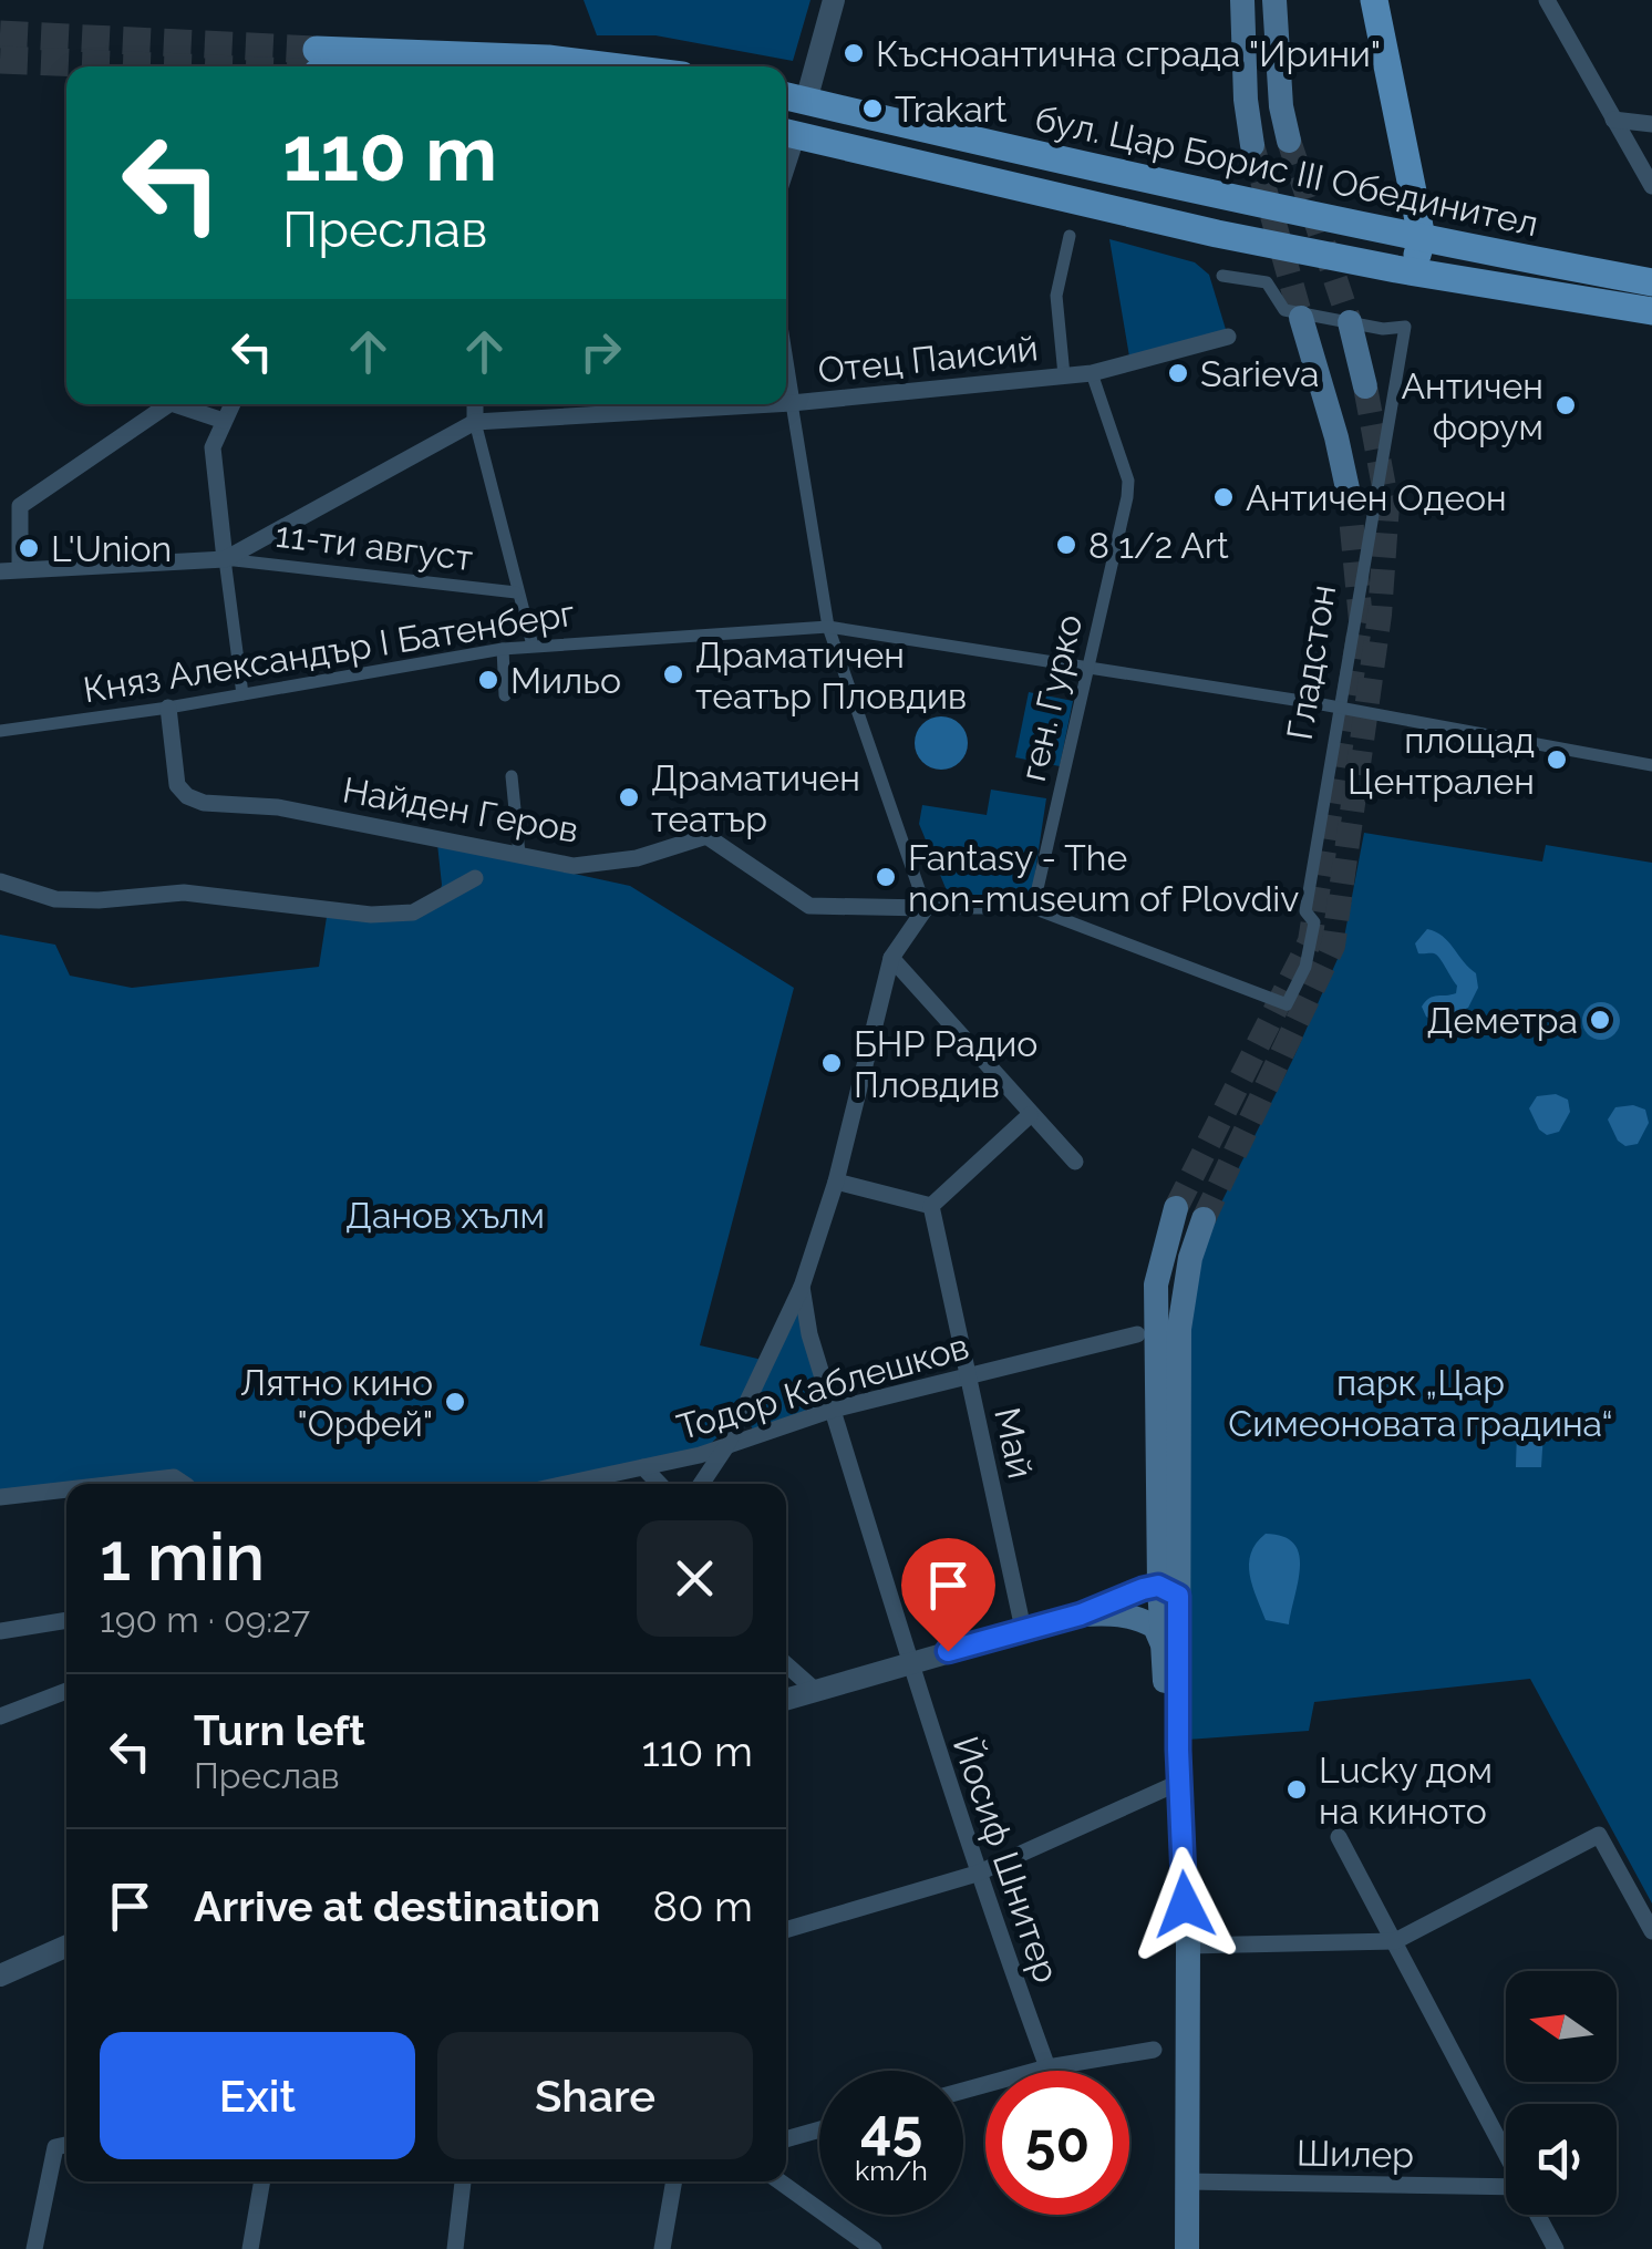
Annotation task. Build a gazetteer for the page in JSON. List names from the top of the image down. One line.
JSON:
{"streets":{"main road":["бул. Цар Борис III Обединител"],"street":["Отец Паисий","11-ти август","Княз Александър I Батенберг","Гладстон","ген. Гурко","Найден Геров","Тодор Каблешков","Май","Йосиф Шнитер","Шилер"]},"crossings":[["Отец Паисий","11-ти август"],["Отец Паисий","ген. Гурко"],["Княз Александър I Батенберг","Гладстон"],["Княз Александър I Батенберг","ген. Гурко"],["Княз Александър I Батенберг","Найден Геров"],["Гладстон","ген. Гурко"],["Тодор Каблешков","Май"],["Тодор Каблешков","Йосиф Шнитер"]],"parks":["Данов хълм","парк „Цар Симеоновата градина“"],"places":["Късноантична сграда \"Ирини\"","Trakart","Sarieva","Античен форум","Античен Одеон","8 1/2 Art","L'Union","Драматичен театър Пловдив","Мильо","площад Централен","Драматичен театър","Fantasy - The non-museum of Plovdiv","Деметра","БНР Радио Пловдив","Лятно кино \"Орфей\"","Lucky дом на киното"],"north":"left","page":{"turn":["110 m","Преслав"],"heading":["1 min","190 m · 09:27"],"list":[{"name":"Turn left","note":"Преслав","value":"110 m"},{"name":"Arrive at destination","value":"80 m"}],"buttons":["Exit","Share"],"speed":"45 km/h","limit":"50"}}
